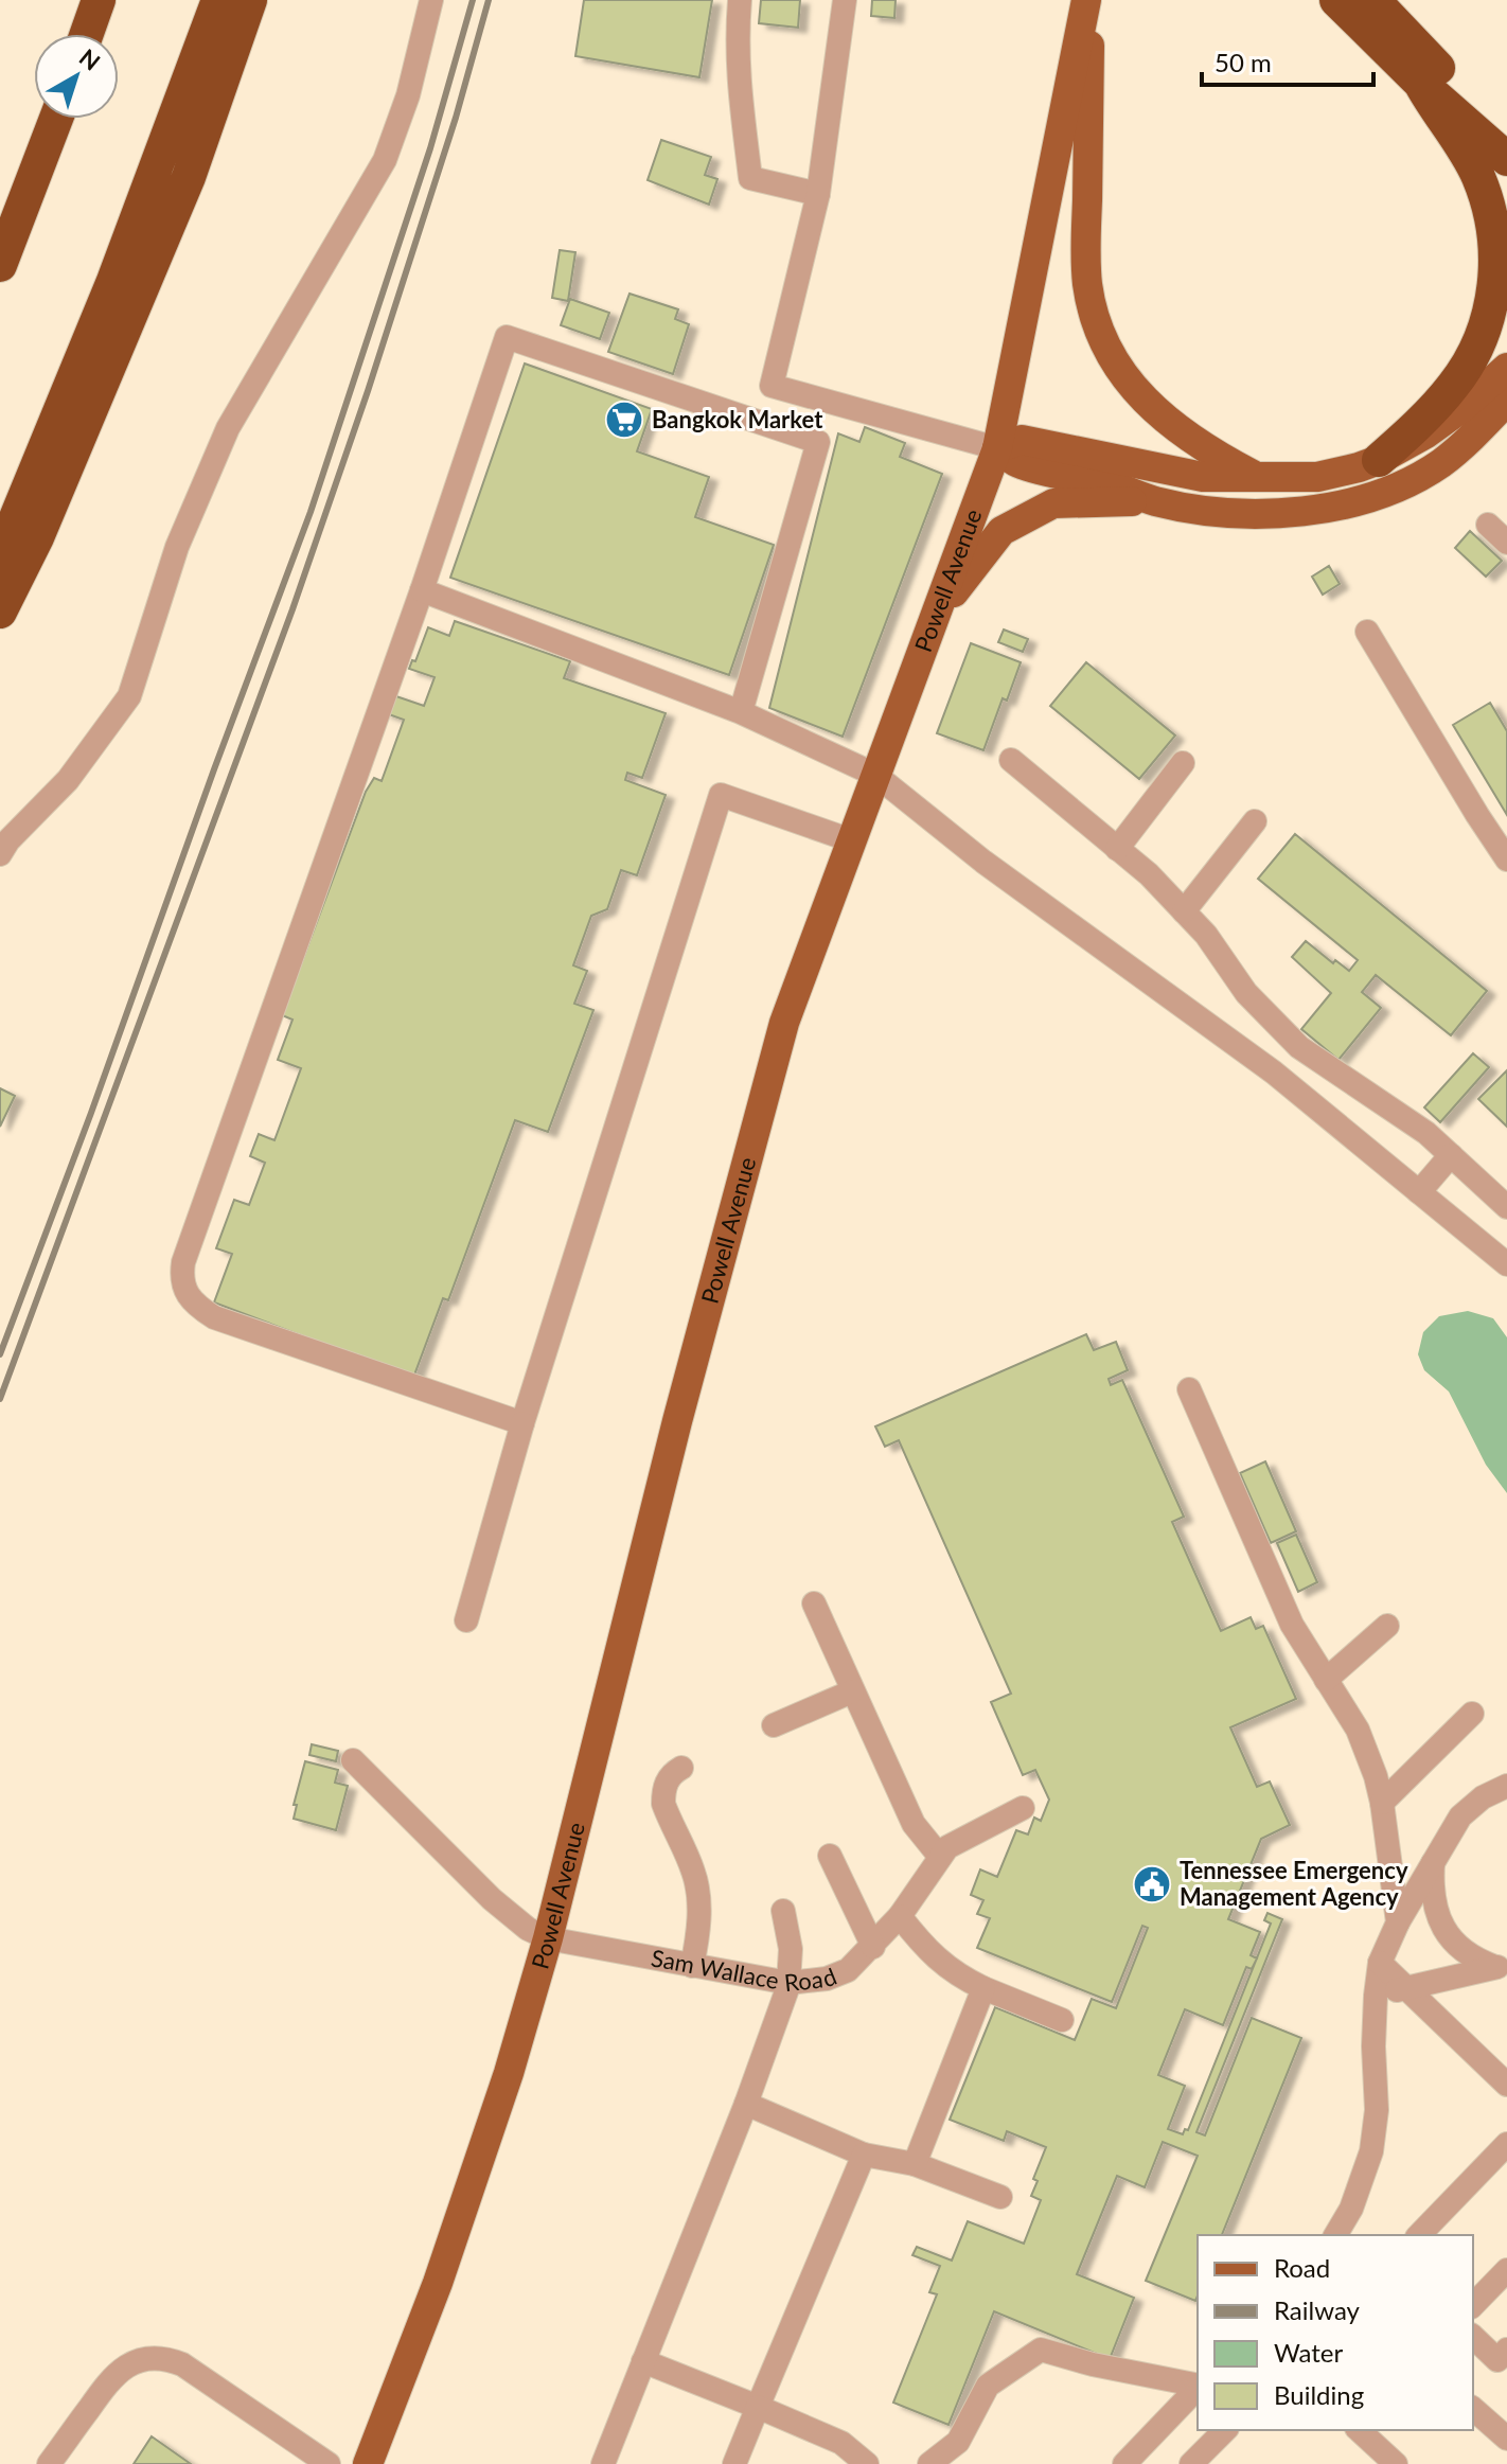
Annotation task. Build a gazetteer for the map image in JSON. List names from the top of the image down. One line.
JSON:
{"streets":{"main road":["Powell Avenue"],"street":["Sam Wallace Road"]},"crossings":[["Powell Avenue","Sam Wallace Road"]],"places":{"supermarket":["Bangkok Market"],"public building":["Tennessee Emergency Management Agency"]},"legend":["Road","Railway","Water","Building"],"scale_bar":"50 m","north":"top right"}
